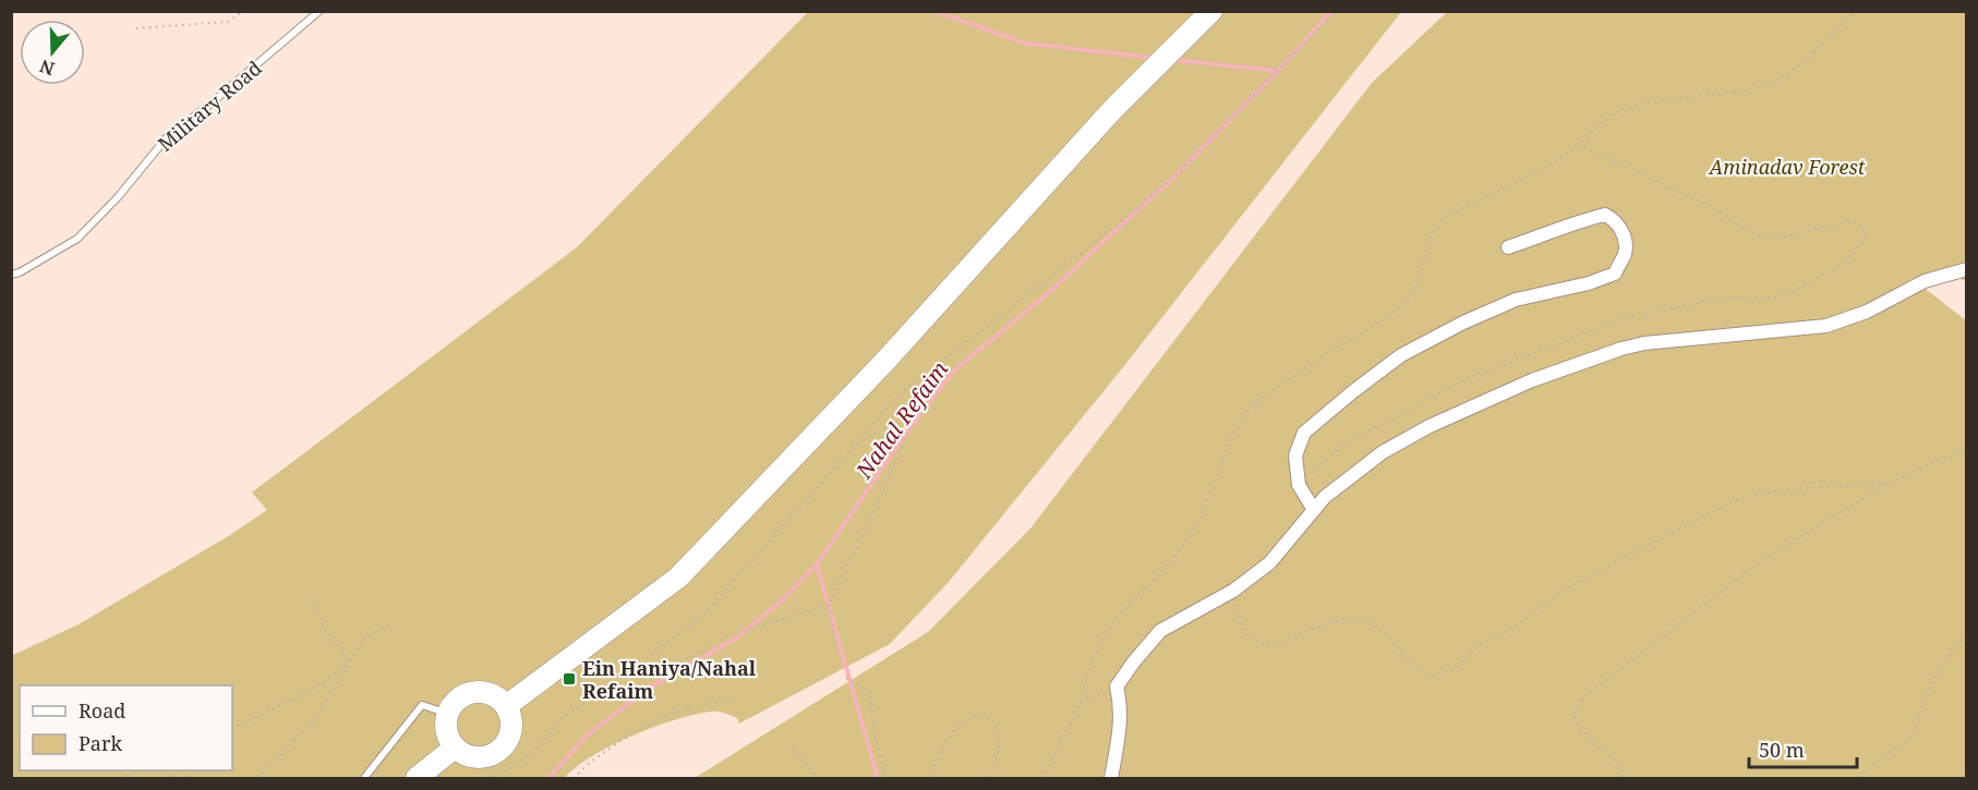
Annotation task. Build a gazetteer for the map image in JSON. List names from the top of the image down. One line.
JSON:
{"streets":{"lane":["Military Road"]},"water":["Nahal Refaim"],"parks":["Aminadav Forest"],"places":{"transit":["Ein Haniya/Nahal Refaim"]},"legend":["Road","Park"],"scale_bar":"50 m","north":"bottom"}
